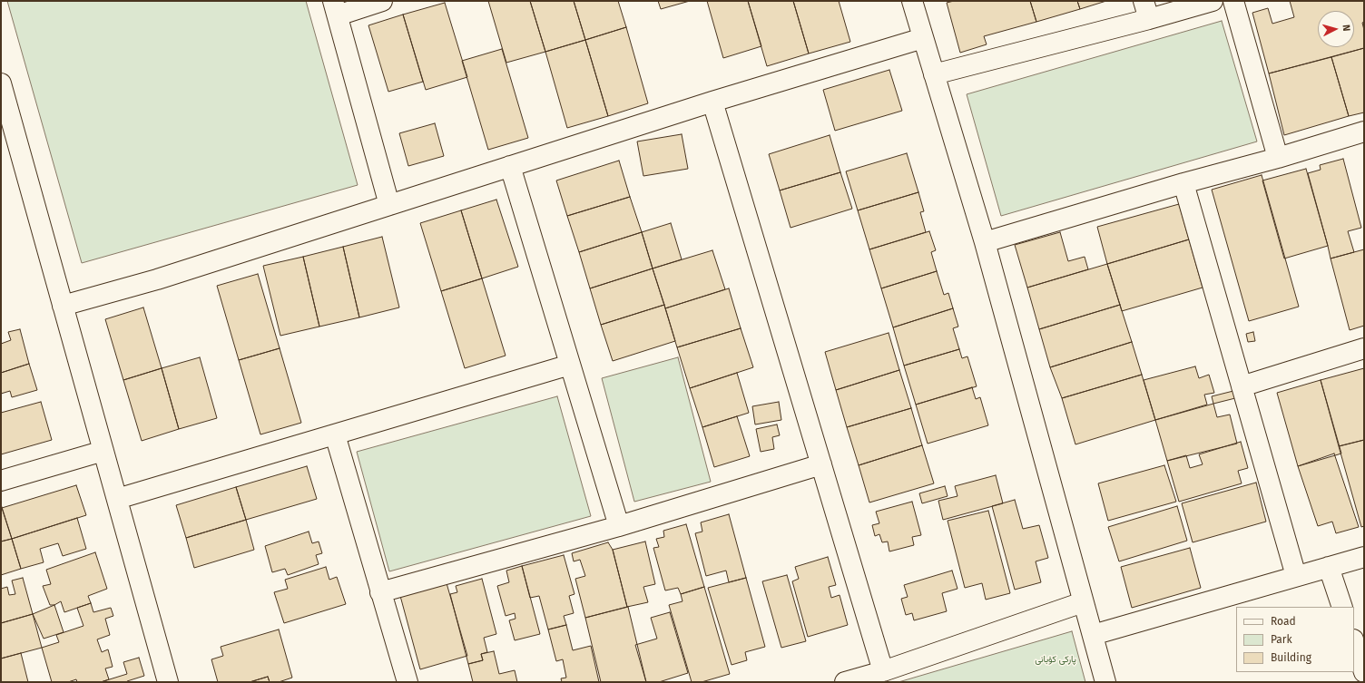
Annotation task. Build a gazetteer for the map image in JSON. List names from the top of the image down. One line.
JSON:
{"parks":["پارکی کۆبانی"],"legend":["Road","Park","Building"],"north":"right"}
